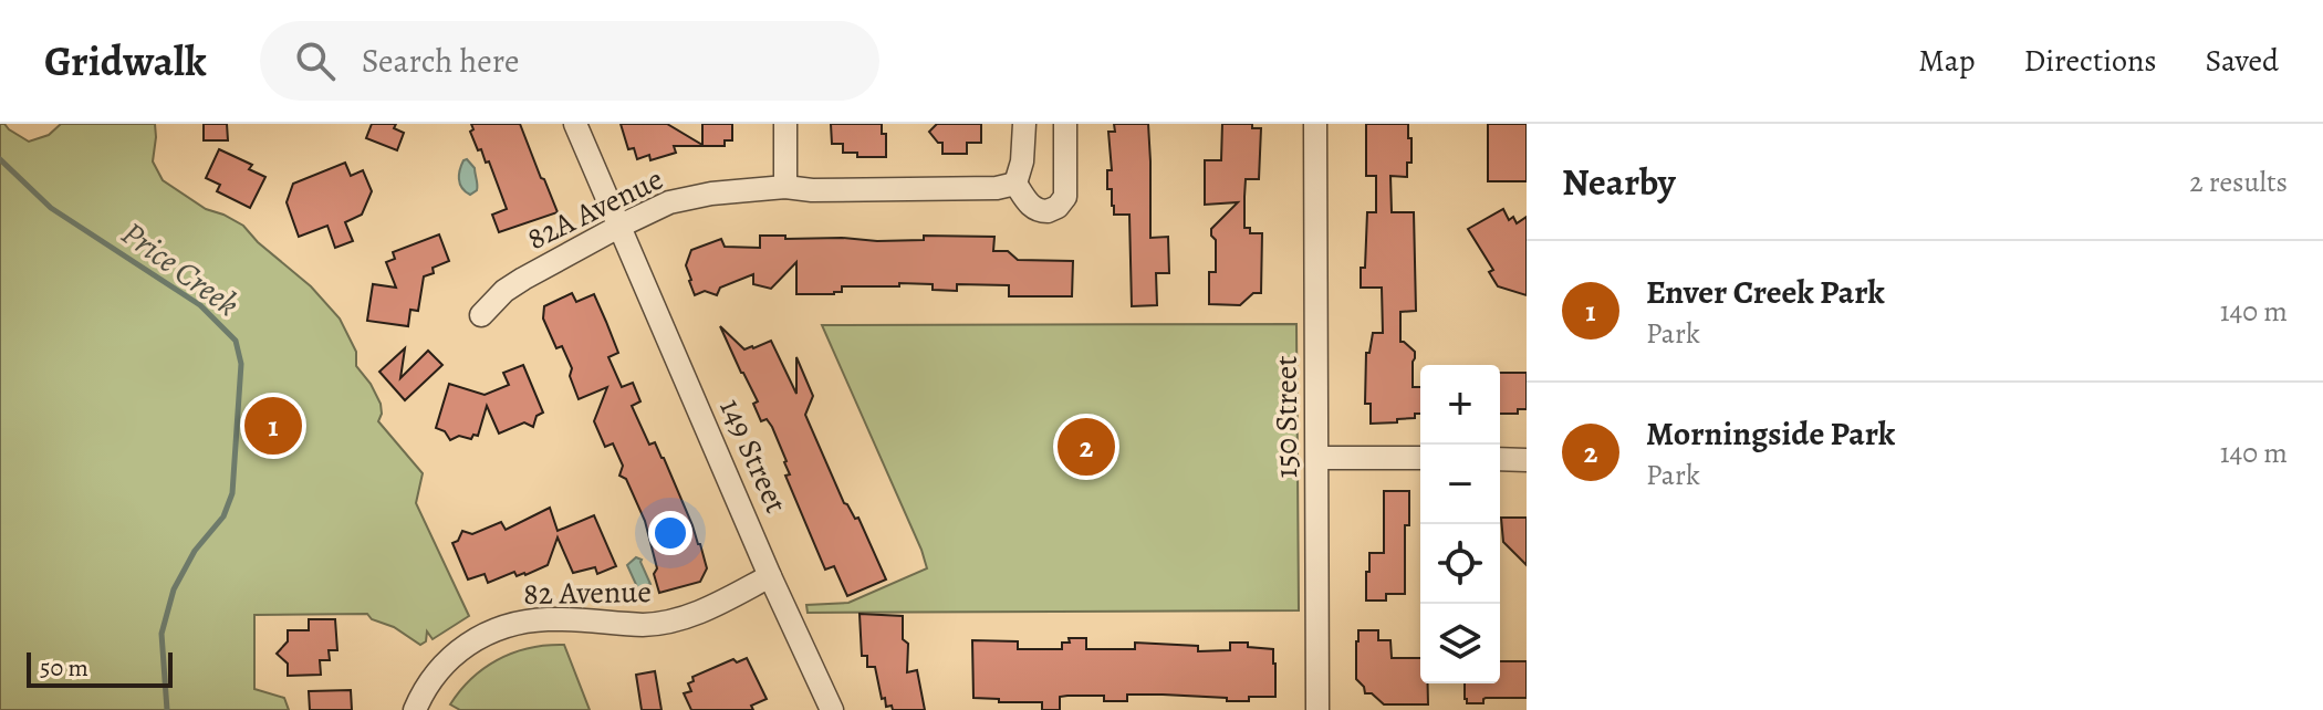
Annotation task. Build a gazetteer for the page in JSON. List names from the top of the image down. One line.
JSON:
{"streets":{"street":["82A Avenue","150 Street","149 Street","82 Avenue"]},"crossings":[["82A Avenue","149 Street"],["149 Street","82 Avenue"]],"water":["Price Creek"],"scale_bar":"50 m","page":{"header":"Gridwalk","search":"Search here","nav":["Map","Directions","Saved"],"heading":["Nearby","2 results"],"list":[{"mark":"1","name":"Enver Creek Park","note":"Park","value":"140 m"},{"mark":"2","name":"Morningside Park","note":"Park","value":"140 m"}],"map_buttons":["+","−"],"pins":["1","2"],"scale":"50 m"}}
